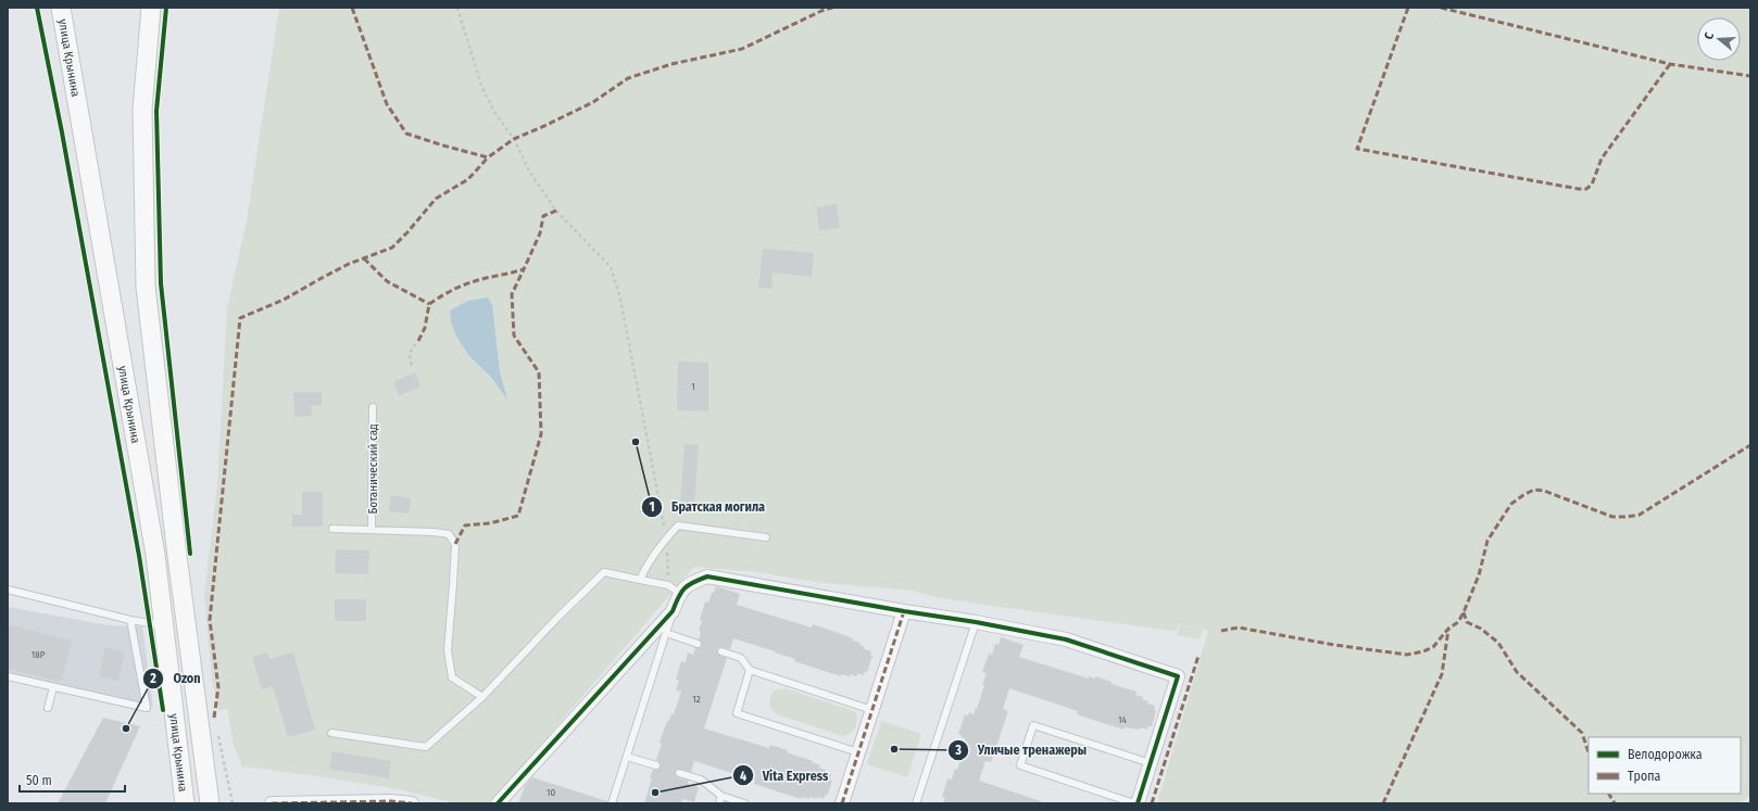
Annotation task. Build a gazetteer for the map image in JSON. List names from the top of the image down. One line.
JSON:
{"streets":{"main road":["улица Крынина"],"lane":["Ботанический сад"]},"places":["Братская могила","Ozon","Уличые тренажеры","Vita Express"],"house_numbers":["1","18Р","12","14","10"],"legend":["Велодорожка","Тропа"],"scale_bar":"50 m","north":"left"}
